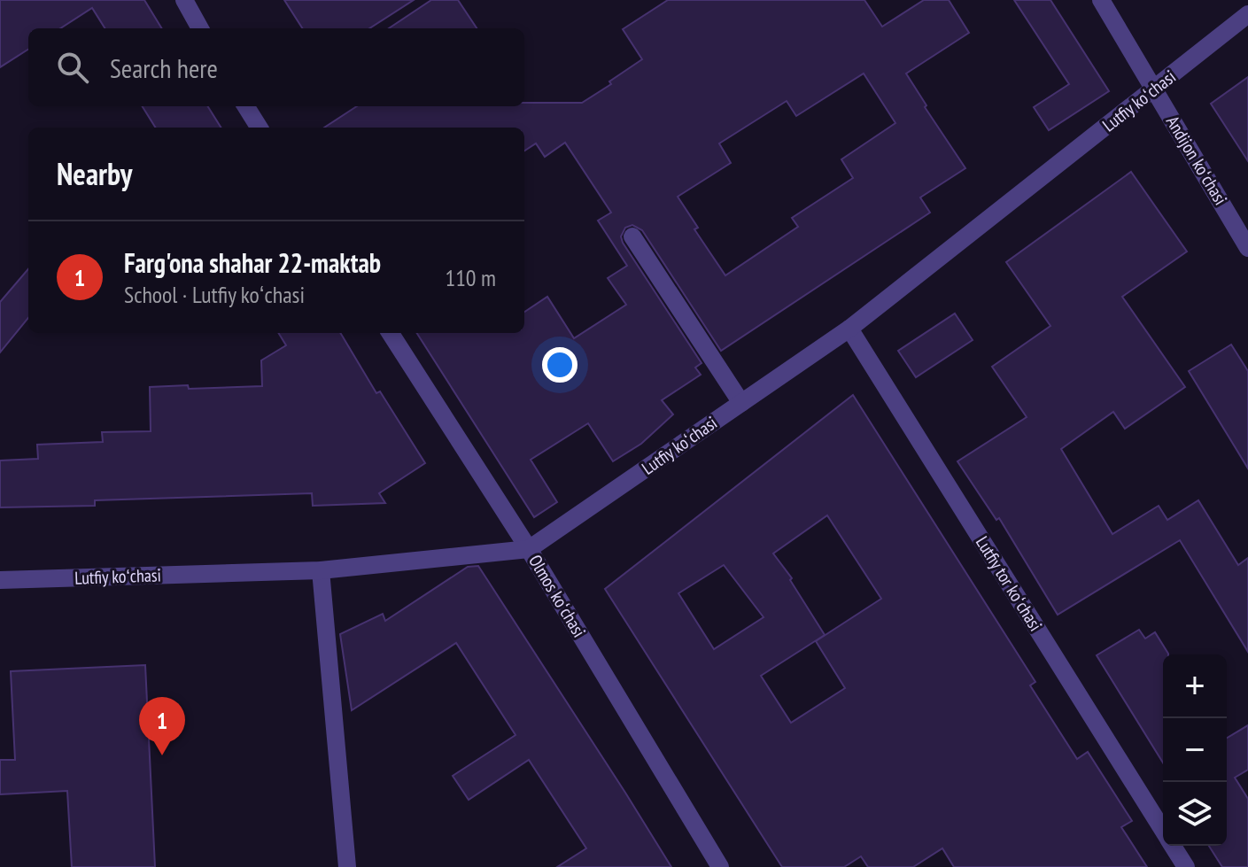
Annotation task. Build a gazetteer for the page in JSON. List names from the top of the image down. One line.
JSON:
{"streets":{"street":["Lutfiy koʻchasi","Andijon koʻchasi","Lutfiy tor koʻchasi","Olmos koʻchasi"]},"crossings":[["Lutfiy koʻchasi","Andijon koʻchasi"],["Lutfiy koʻchasi","Lutfiy tor koʻchasi"],["Lutfiy koʻchasi","Olmos koʻchasi"]],"page":{"search":"Search here","heading":"Nearby","list":[{"mark":"1","name":"Farg'ona shahar 22-maktab","note":"School · Lutfiy koʻchasi","value":"110 m"}],"map_buttons":["+","−"],"pins":"1"}}
